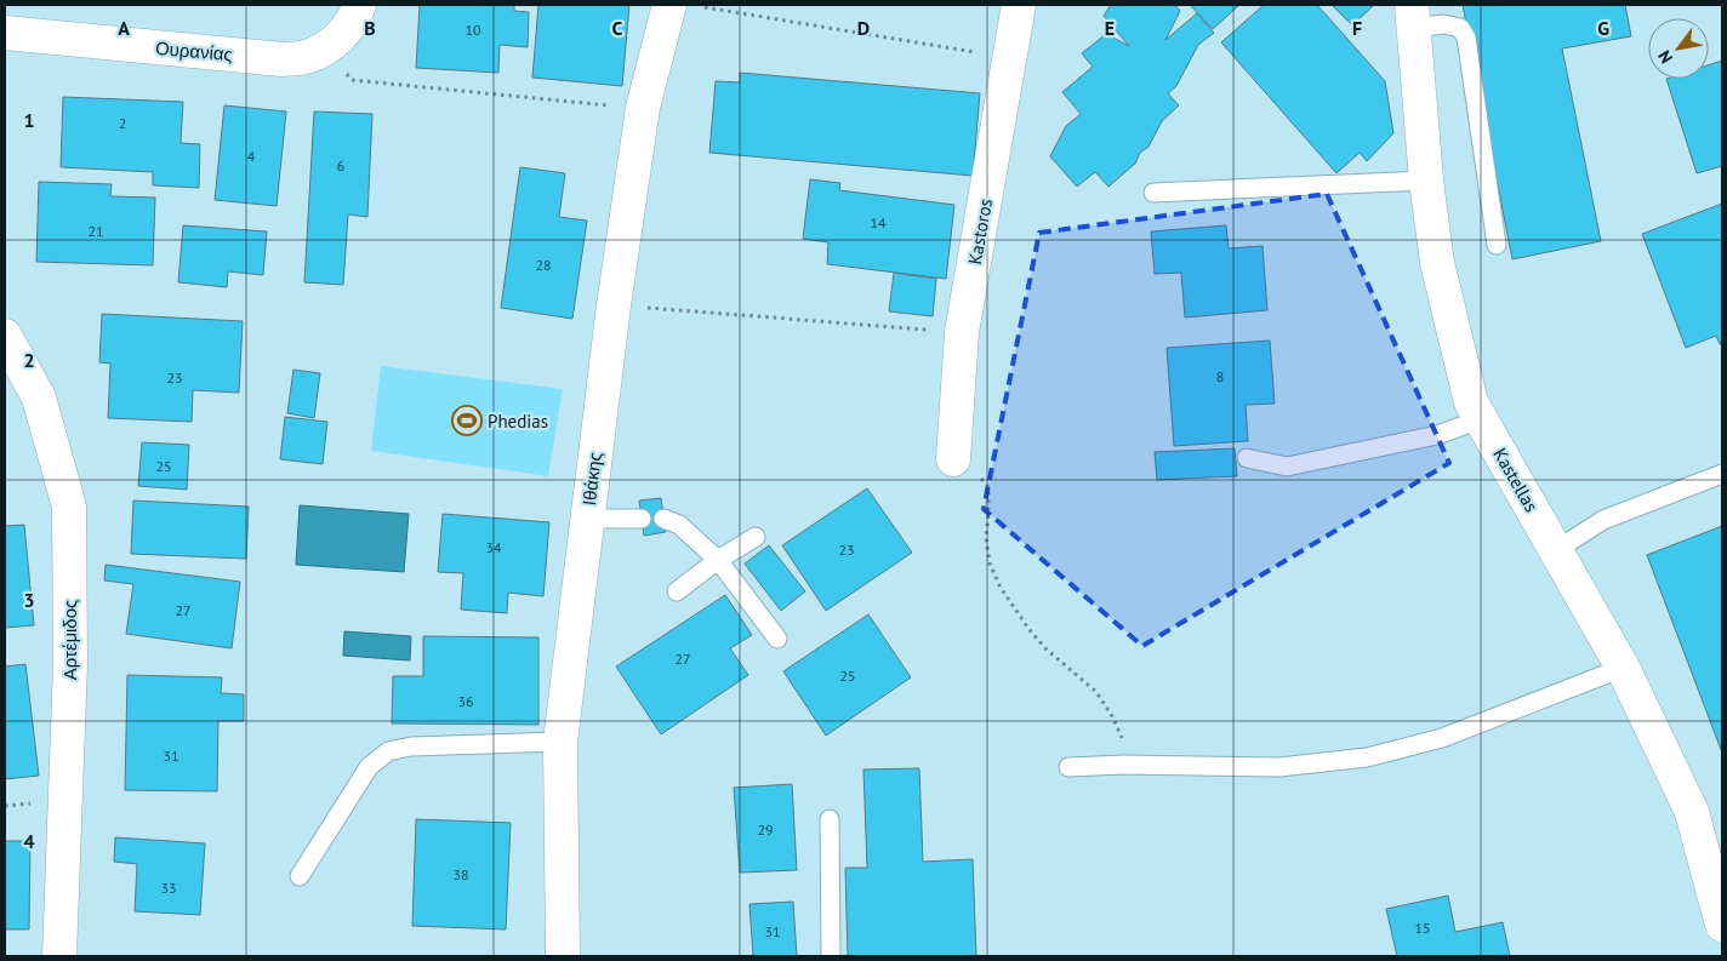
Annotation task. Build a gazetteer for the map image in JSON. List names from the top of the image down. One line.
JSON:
{"streets":{"street":["Ουρανίας","Kastoros","Ιθάκης","Kastellas","Αρτέμιδος"]},"places":{"sports":["Phedias"]},"house_numbers":["10","2","4","6","14","21","28","8","23","25","34","23","27","27","25","36","31","29","38","33","15","31"],"north":"bottom left","grid":{"columns":["A","B","C","D","E","F","G"],"rows":["1","2","3","4"]}}
